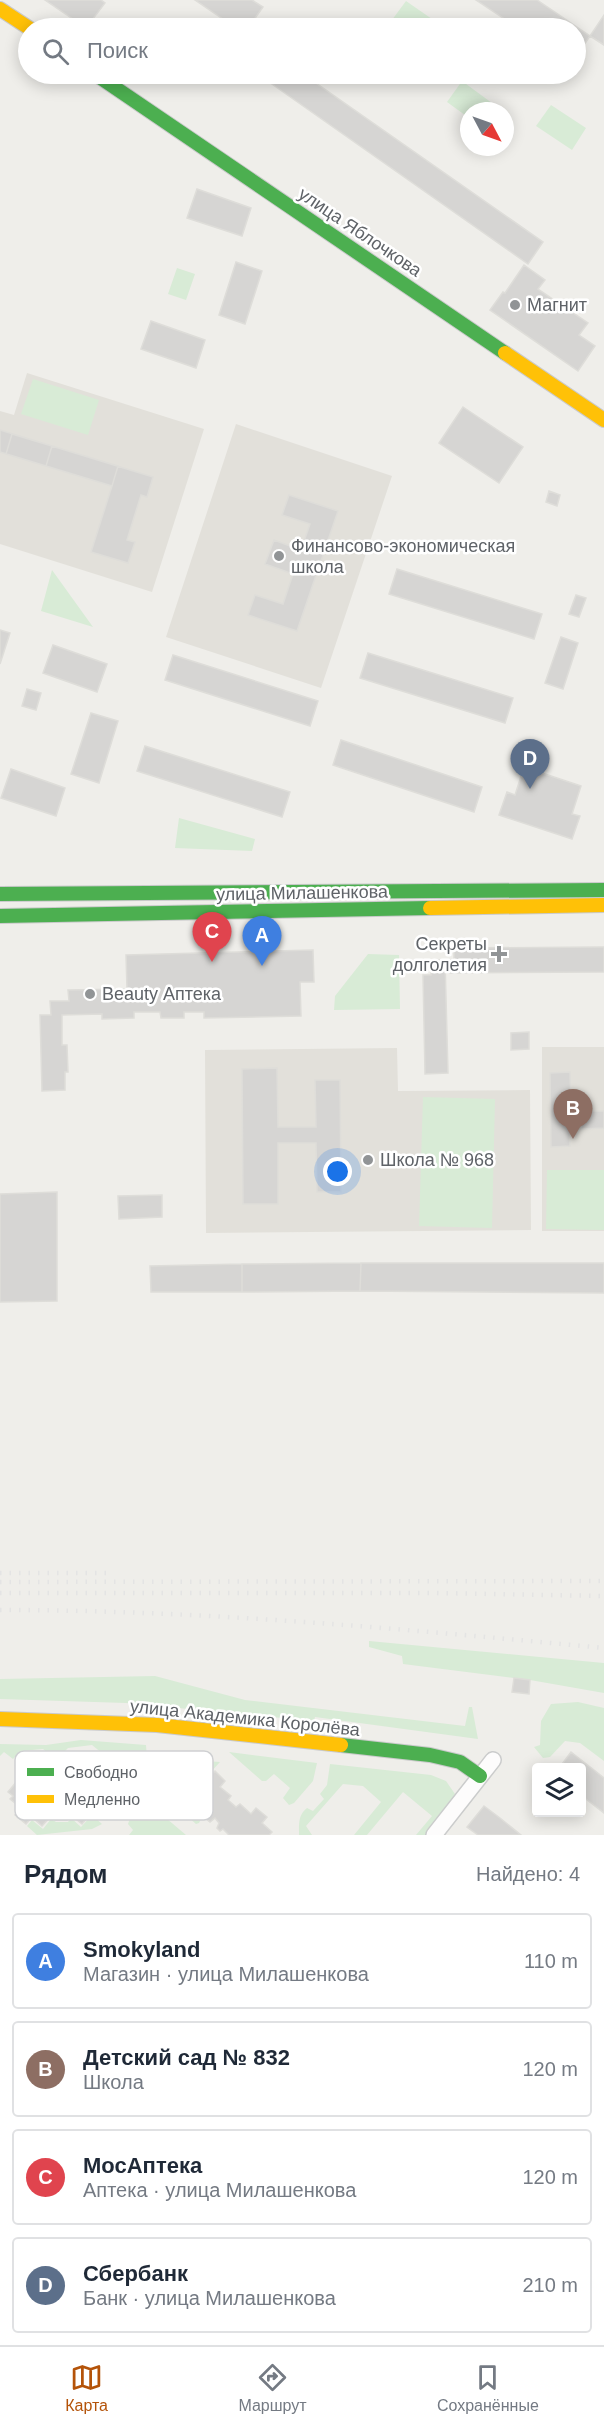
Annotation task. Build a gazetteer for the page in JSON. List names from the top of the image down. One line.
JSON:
{"streets":{"main road":["улица Яблочкова","улица Милашенкова","улица Академика Королёва"]},"places":{"other":["Магнит","Финансово-экономическая школа","Beauty Аптека","Школа № 968"],"health":["Секреты долголетия"]},"legend":["Свободно","Медленно"],"north":"bottom right","page":{"search":"Поиск","pins":["D","C","A","B"],"heading":["Рядом","Найдено: 4"],"list":[{"mark":"A","name":"Smokyland","note":"Магазин · улица Милашенкова","value":"110 m"},{"mark":"B","name":"Детский сад № 832","note":"Школа","value":"120 m"},{"mark":"C","name":"МосАптека","note":"Аптека · улица Милашенкова","value":"120 m"},{"mark":"D","name":"Сбербанк","note":"Банк · улица Милашенкова","value":"210 m"}],"nav":["Карта","Маршрут","Сохранённые"]}}
